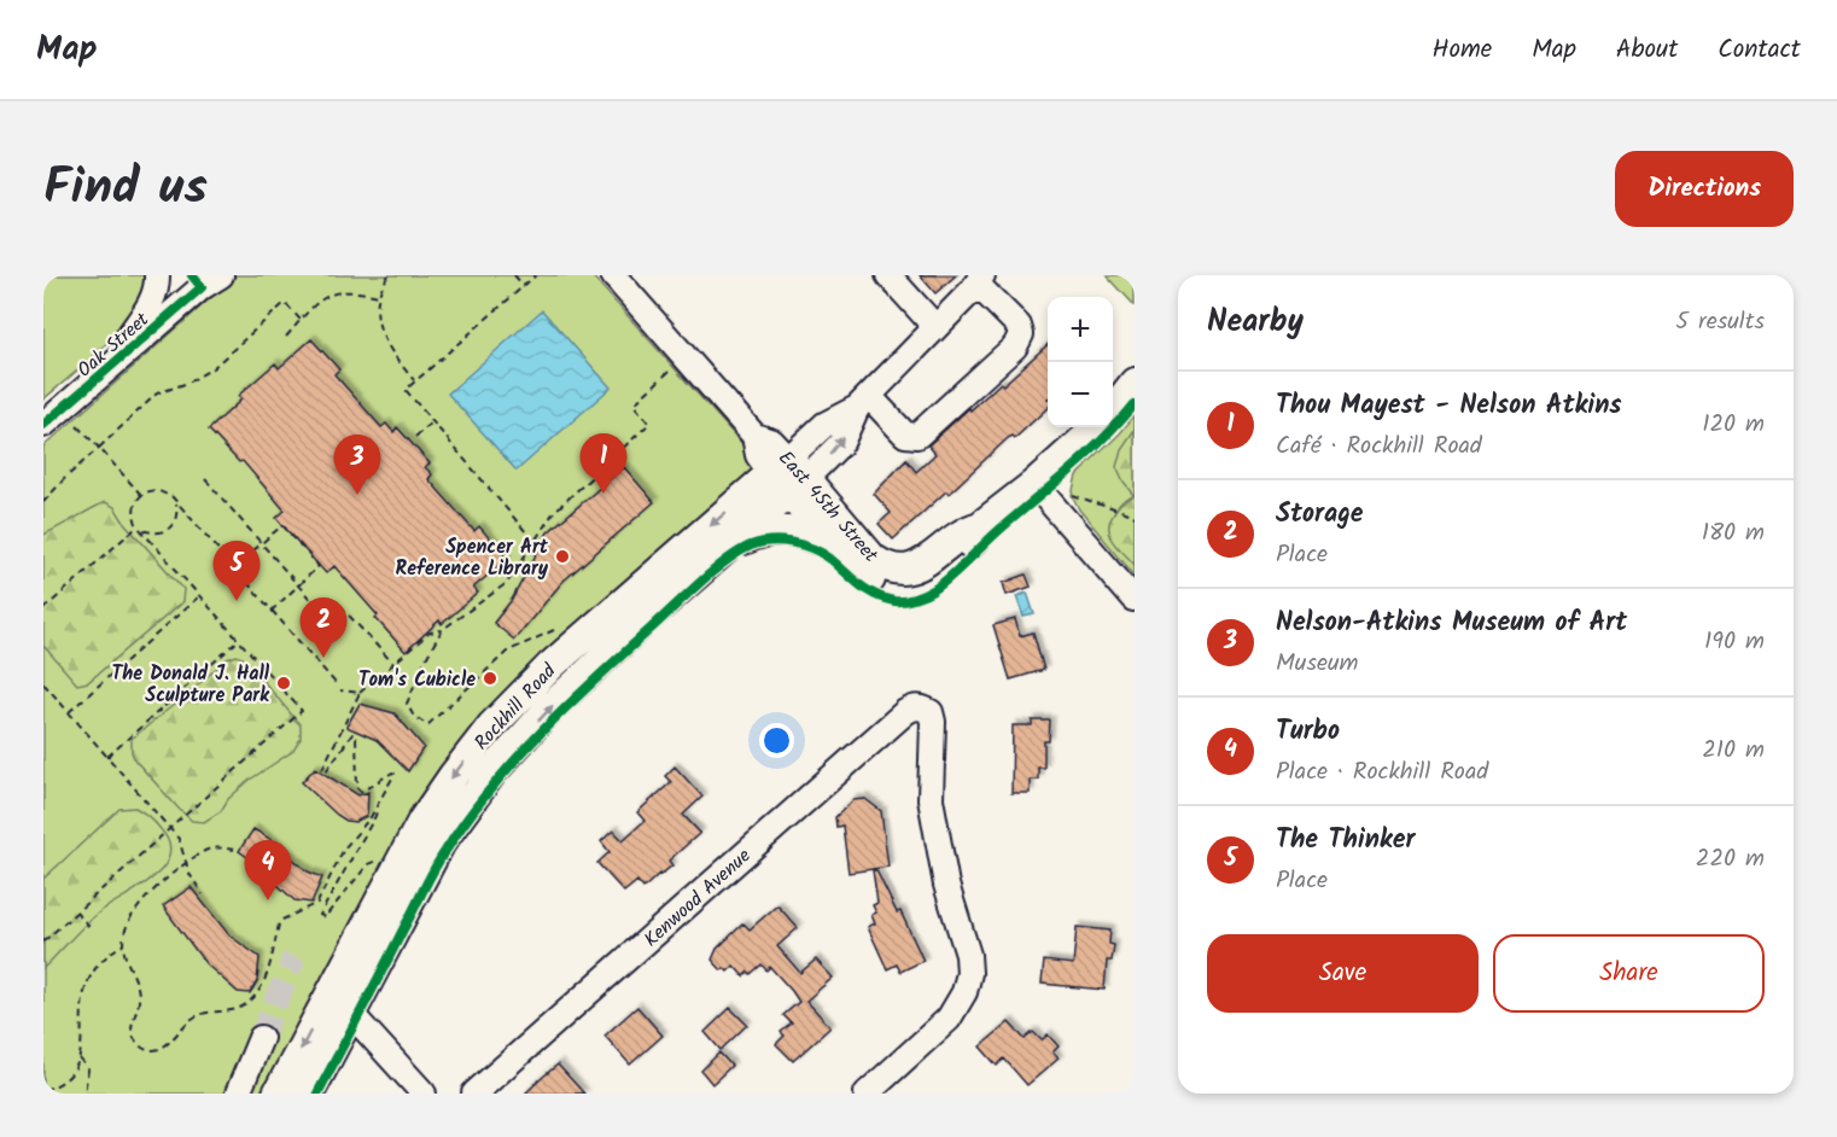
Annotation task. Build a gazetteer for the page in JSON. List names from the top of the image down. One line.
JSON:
{"streets":{"main road":["East 45th Street","Rockhill Road"],"street":["Oak Street","Kenwood Avenue"]},"crossings":[["East 45th Street","Rockhill Road"]],"places":["Spencer Art Reference Library","Tom's Cubicle","The Donald J. Hall Sculpture Park"],"page":{"header":"Map","nav":["Home","Map","About","Contact"],"title":"Find us","buttons":["Directions",["Save","Share"]],"heading":["Nearby","5 results"],"map_buttons":["+","−"],"list":[{"mark":"1","name":"Thou Mayest - Nelson Atkins","note":"Café · Rockhill Road","value":"120 m"},{"mark":"2","name":"Storage","note":"Place","value":"180 m"},{"mark":"3","name":"Nelson-Atkins Museum of Art","note":"Museum","value":"190 m"},{"mark":"4","name":"Turbo","note":"Place · Rockhill Road","value":"210 m"},{"mark":"5","name":"The Thinker","note":"Place","value":"220 m"}],"pins":["1","3","5","2","4"]}}
